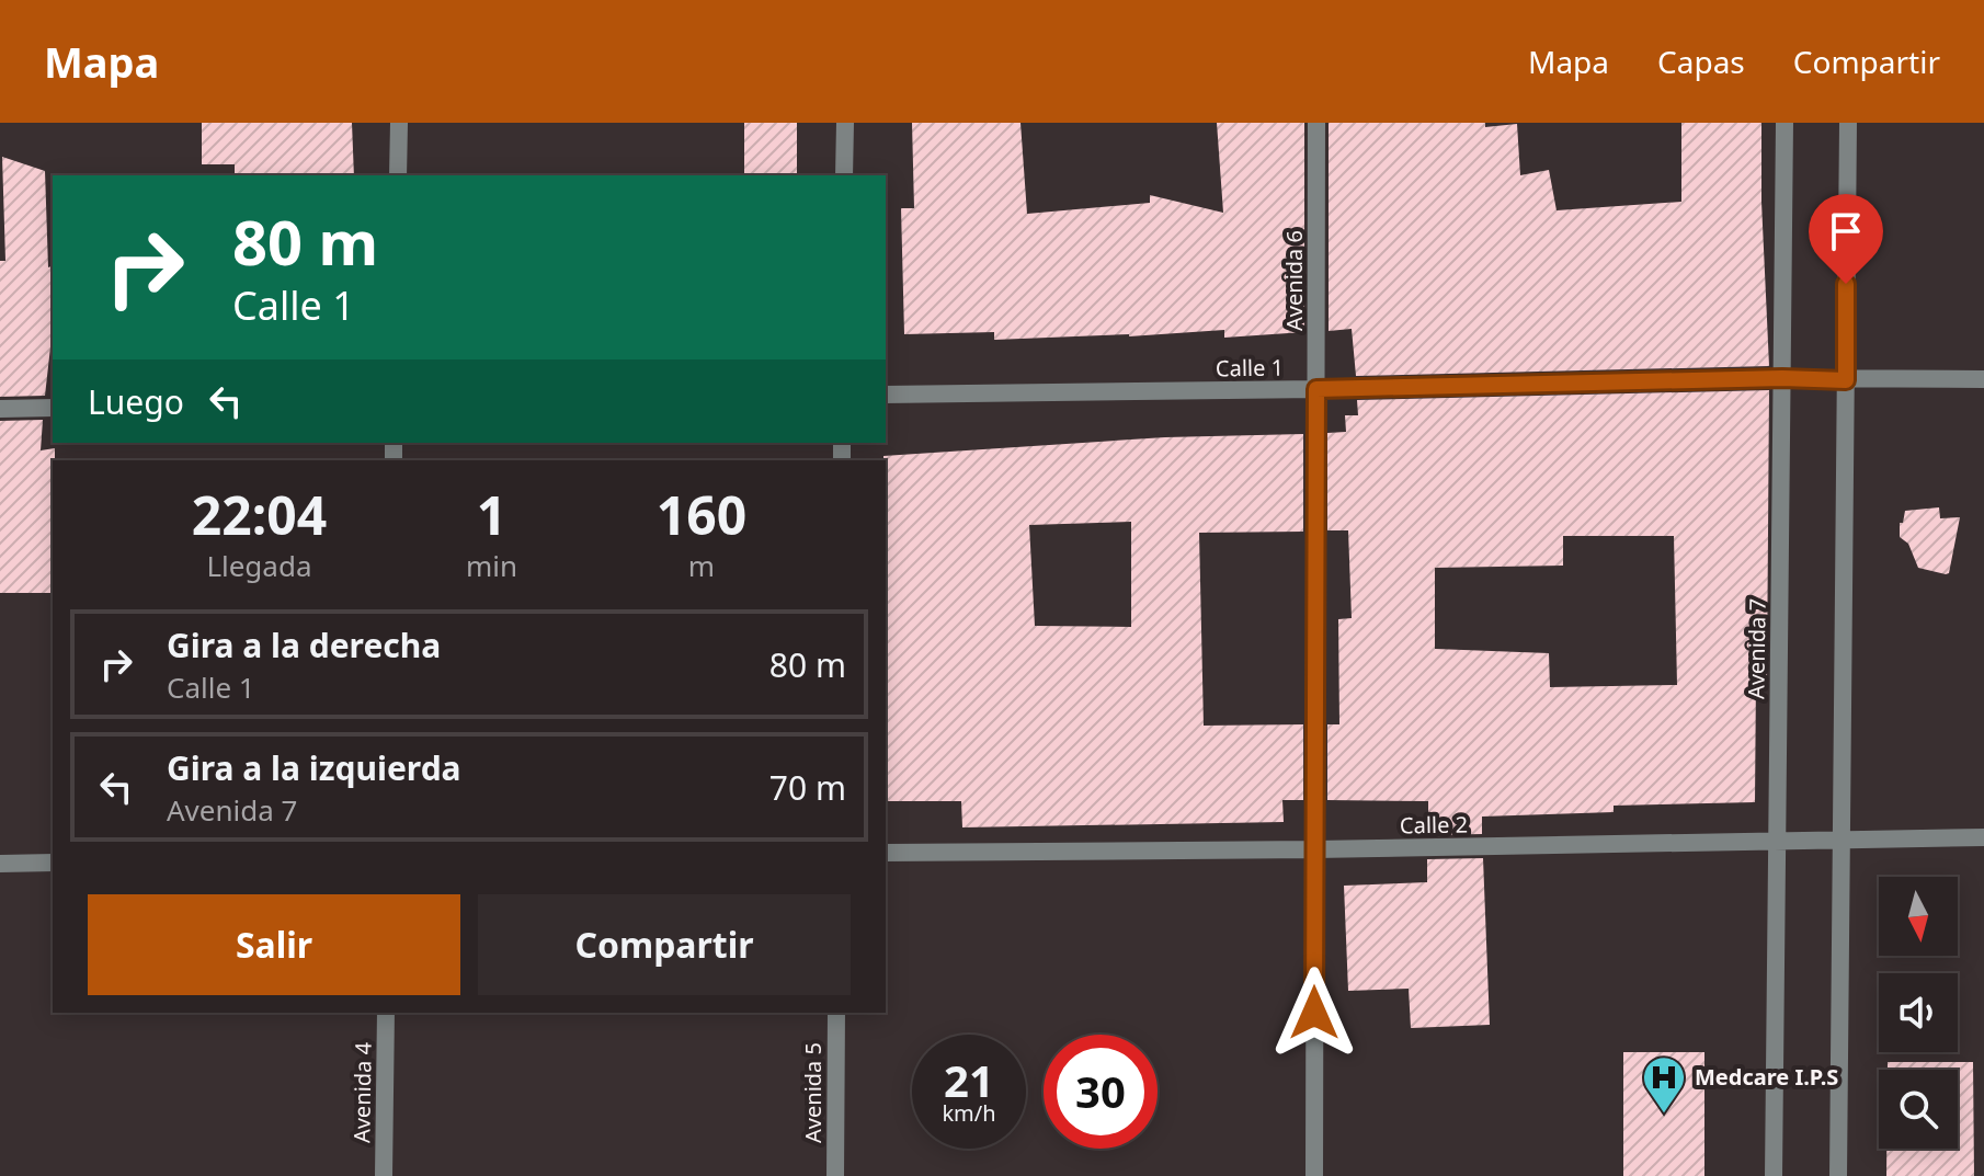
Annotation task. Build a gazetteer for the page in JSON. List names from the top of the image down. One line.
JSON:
{"streets":{"street":["Avenida 6","Calle 1","Avenida 7","Calle 2","Avenida 4","Avenida 5"]},"crossings":[["Avenida 6","Calle 1"],["Avenida 6","Calle 2"],["Calle 1","Avenida 7"],["Avenida 7","Calle 2"]],"places":{"hospital":["Medcare I.P.S"]},"north":"bottom","page":{"header":"Mapa","nav":["Mapa","Capas","Compartir"],"turn":["80 m","Calle 1"],"then":"Luego","eta":["22:04","Llegada","1","min","160","m"],"list":[{"name":"Gira a la derecha","note":"Calle 1","value":"80 m"},{"name":"Gira a la izquierda","note":"Avenida 7","value":"70 m"}],"buttons":["Salir","Compartir"],"speed":"21 km/h","limit":"30"}}
